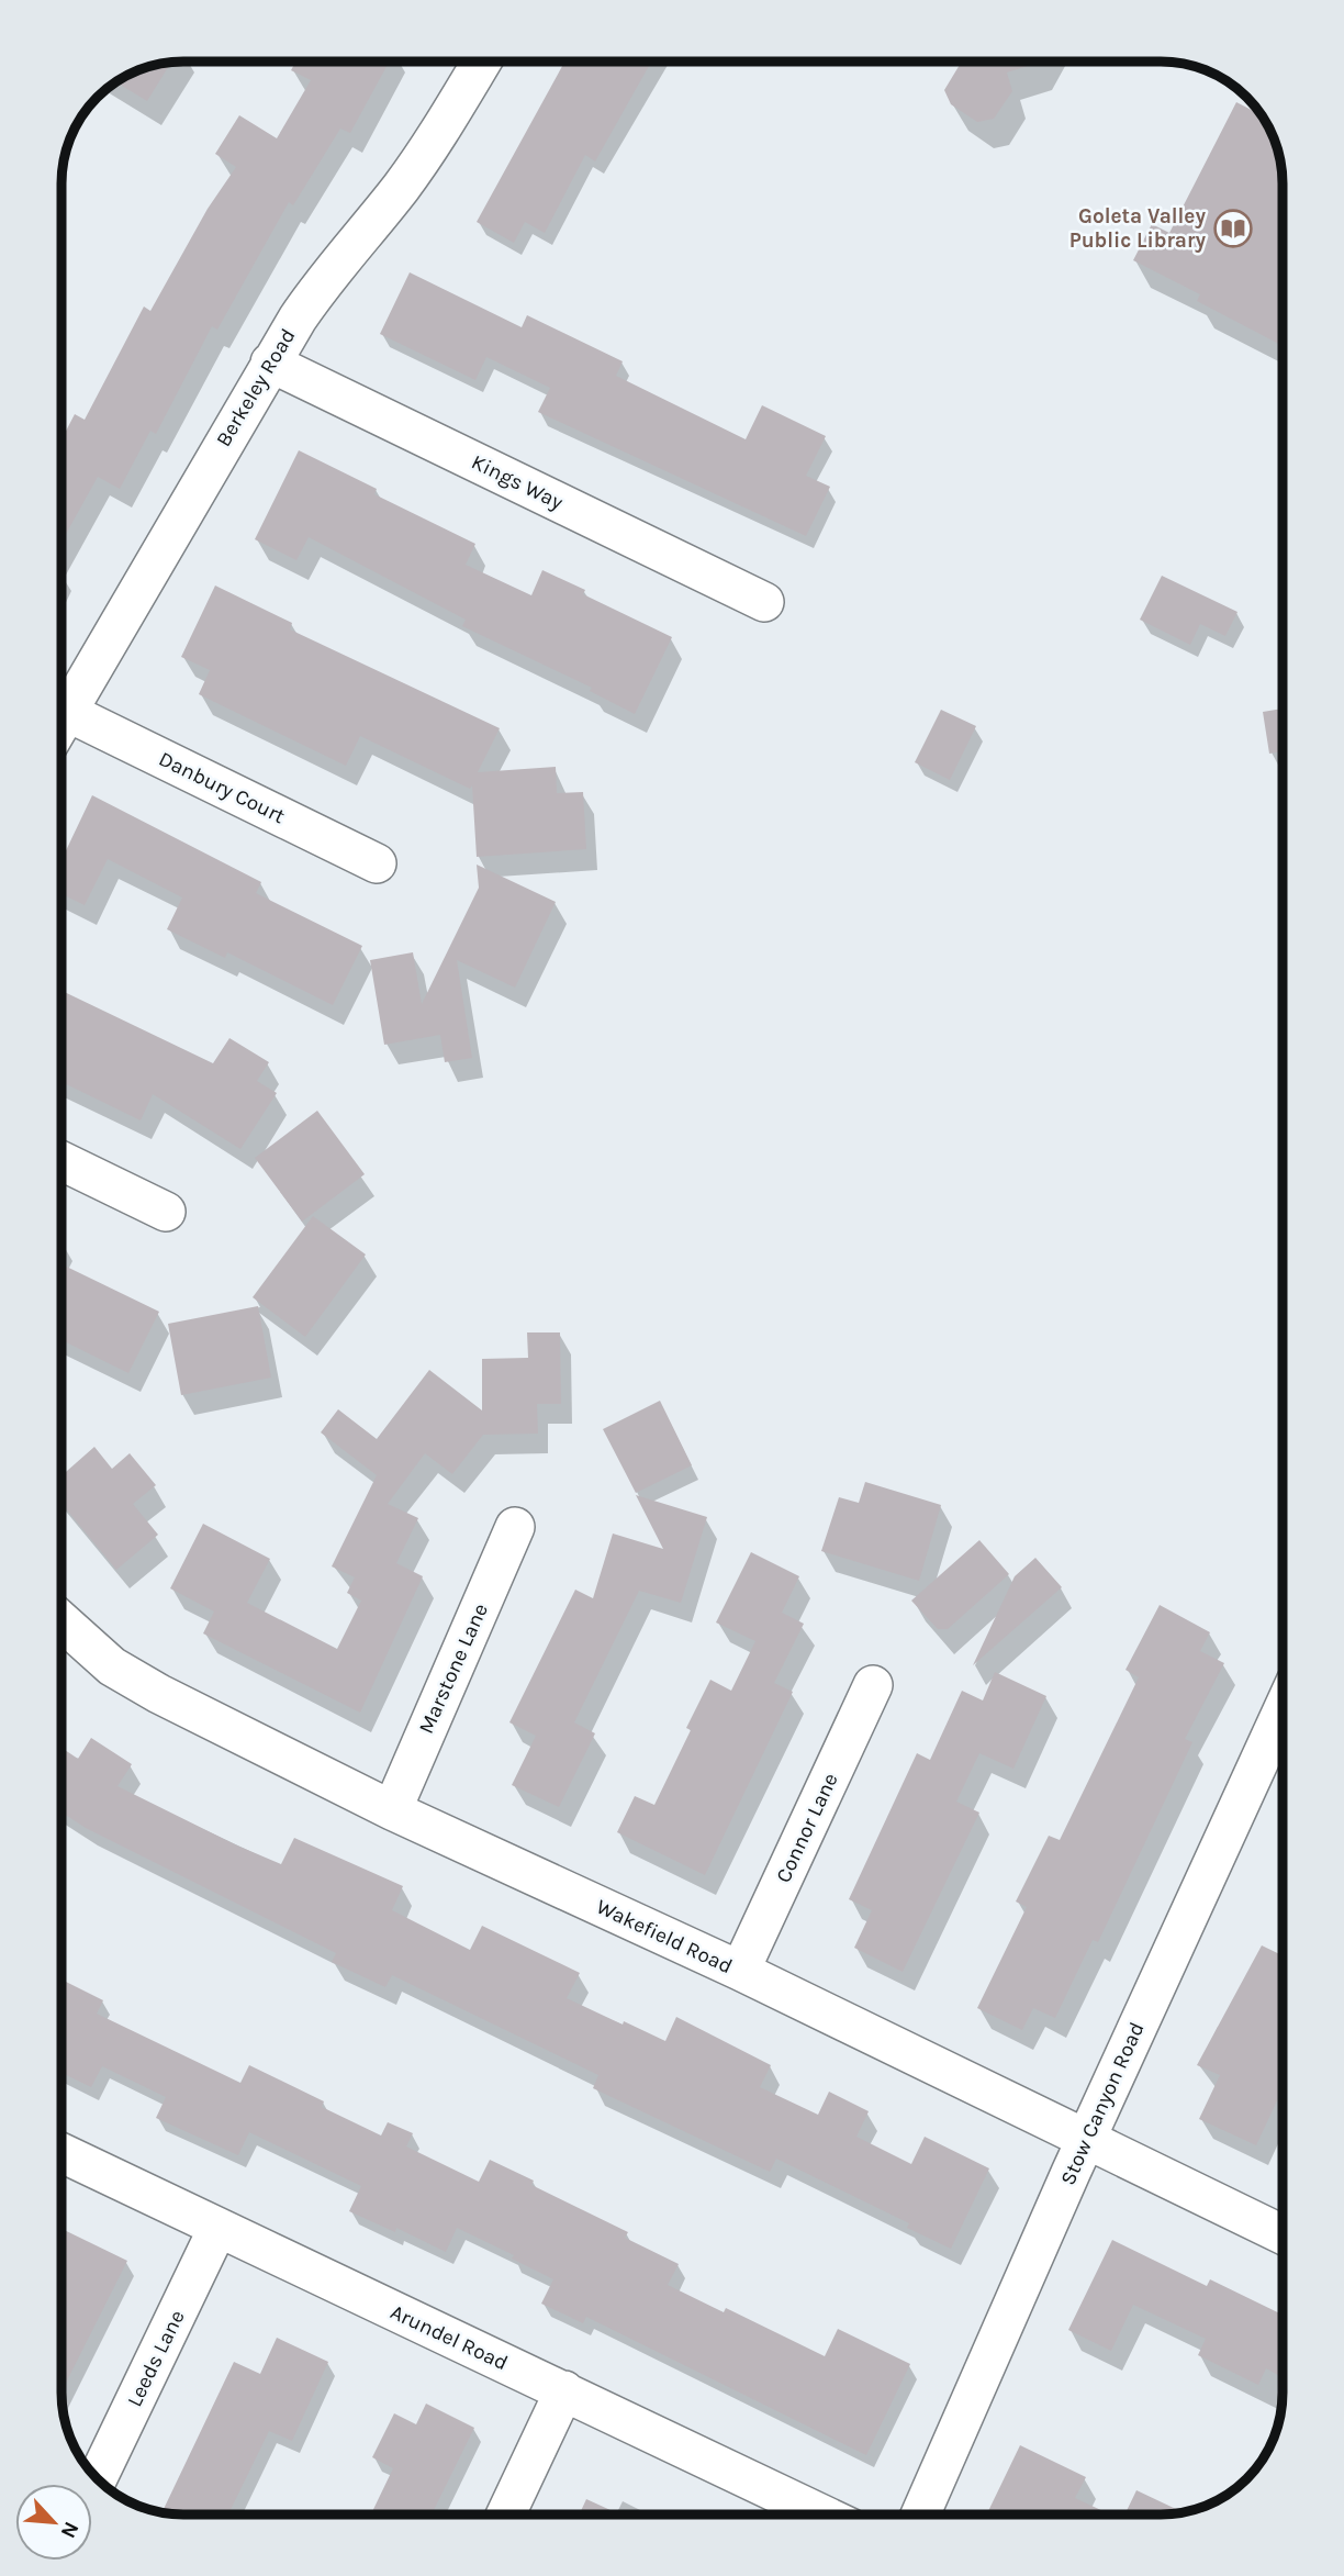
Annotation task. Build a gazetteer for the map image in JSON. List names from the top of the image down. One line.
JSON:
{"streets":{"street":["Berkeley Road","Kings Way","Danbury Court","Marstone Lane","Connor Lane","Wakefield Road","Stow Canyon Road","Arundel Road","Leeds Lane"]},"crossings":[["Berkeley Road","Kings Way"],["Berkeley Road","Danbury Court"],["Marstone Lane","Wakefield Road"],["Connor Lane","Wakefield Road"],["Wakefield Road","Stow Canyon Road"],["Arundel Road","Leeds Lane"]],"places":{"library":["Goleta Valley Public Library"]},"north":"bottom right"}
